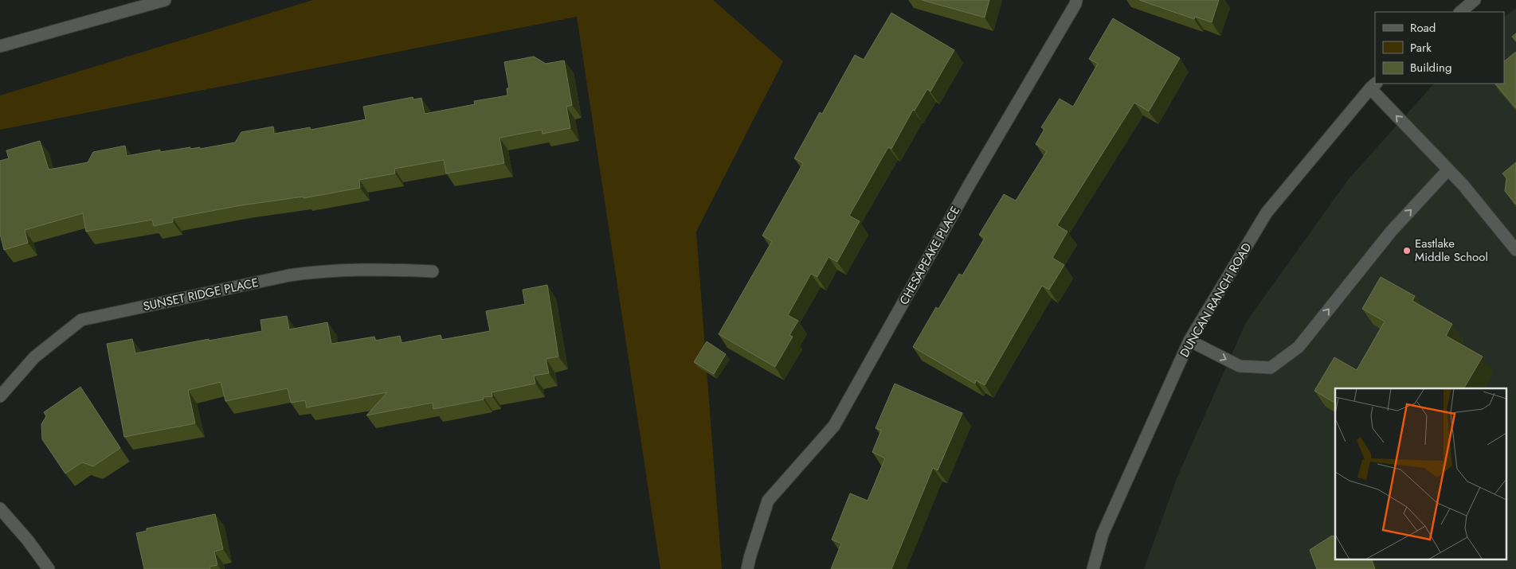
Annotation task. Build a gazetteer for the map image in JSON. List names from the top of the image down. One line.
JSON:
{"streets":{"street":["CHESAPEAKE PLACE","SUNSET RIDGE PLACE","DUNCAN RANCH ROAD"]},"places":["Eastlake Middle School"],"legend":["Road","Park","Building"]}
